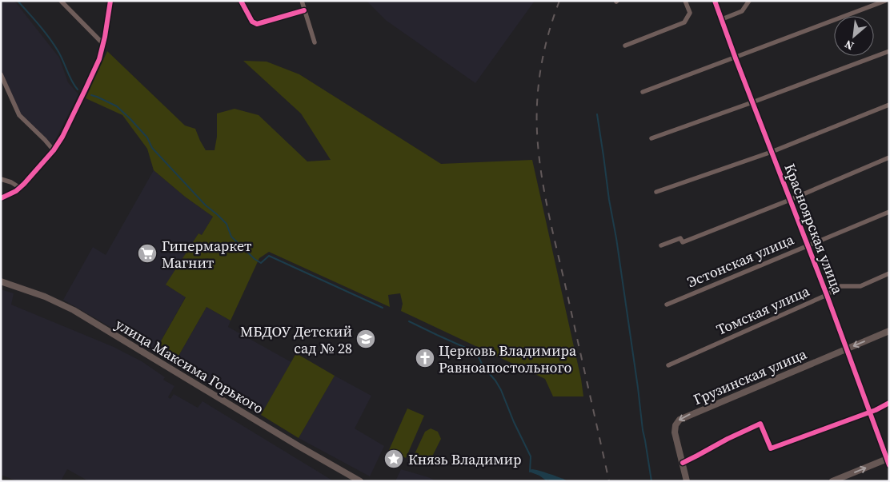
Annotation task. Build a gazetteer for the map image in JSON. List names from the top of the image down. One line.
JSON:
{"streets":{"main road":["улица Максима Горького","Грузинская улица"],"street":["Красноярская улица","Эстонская улица","Томская улица"]},"crossings":[["Красноярская улица","Эстонская улица"],["Красноярская улица","Томская улица"],["Красноярская улица","Грузинская улица"]],"one_way":["Грузинская улица"],"places":{"supermarket":["Гипермаркет Магнит"],"school or university":["МБДОУ Детский сад № 28"],"church":["Церковь Владимира Равноапостольного"],"place":["Князь Владимир"]},"north":"bottom left"}
